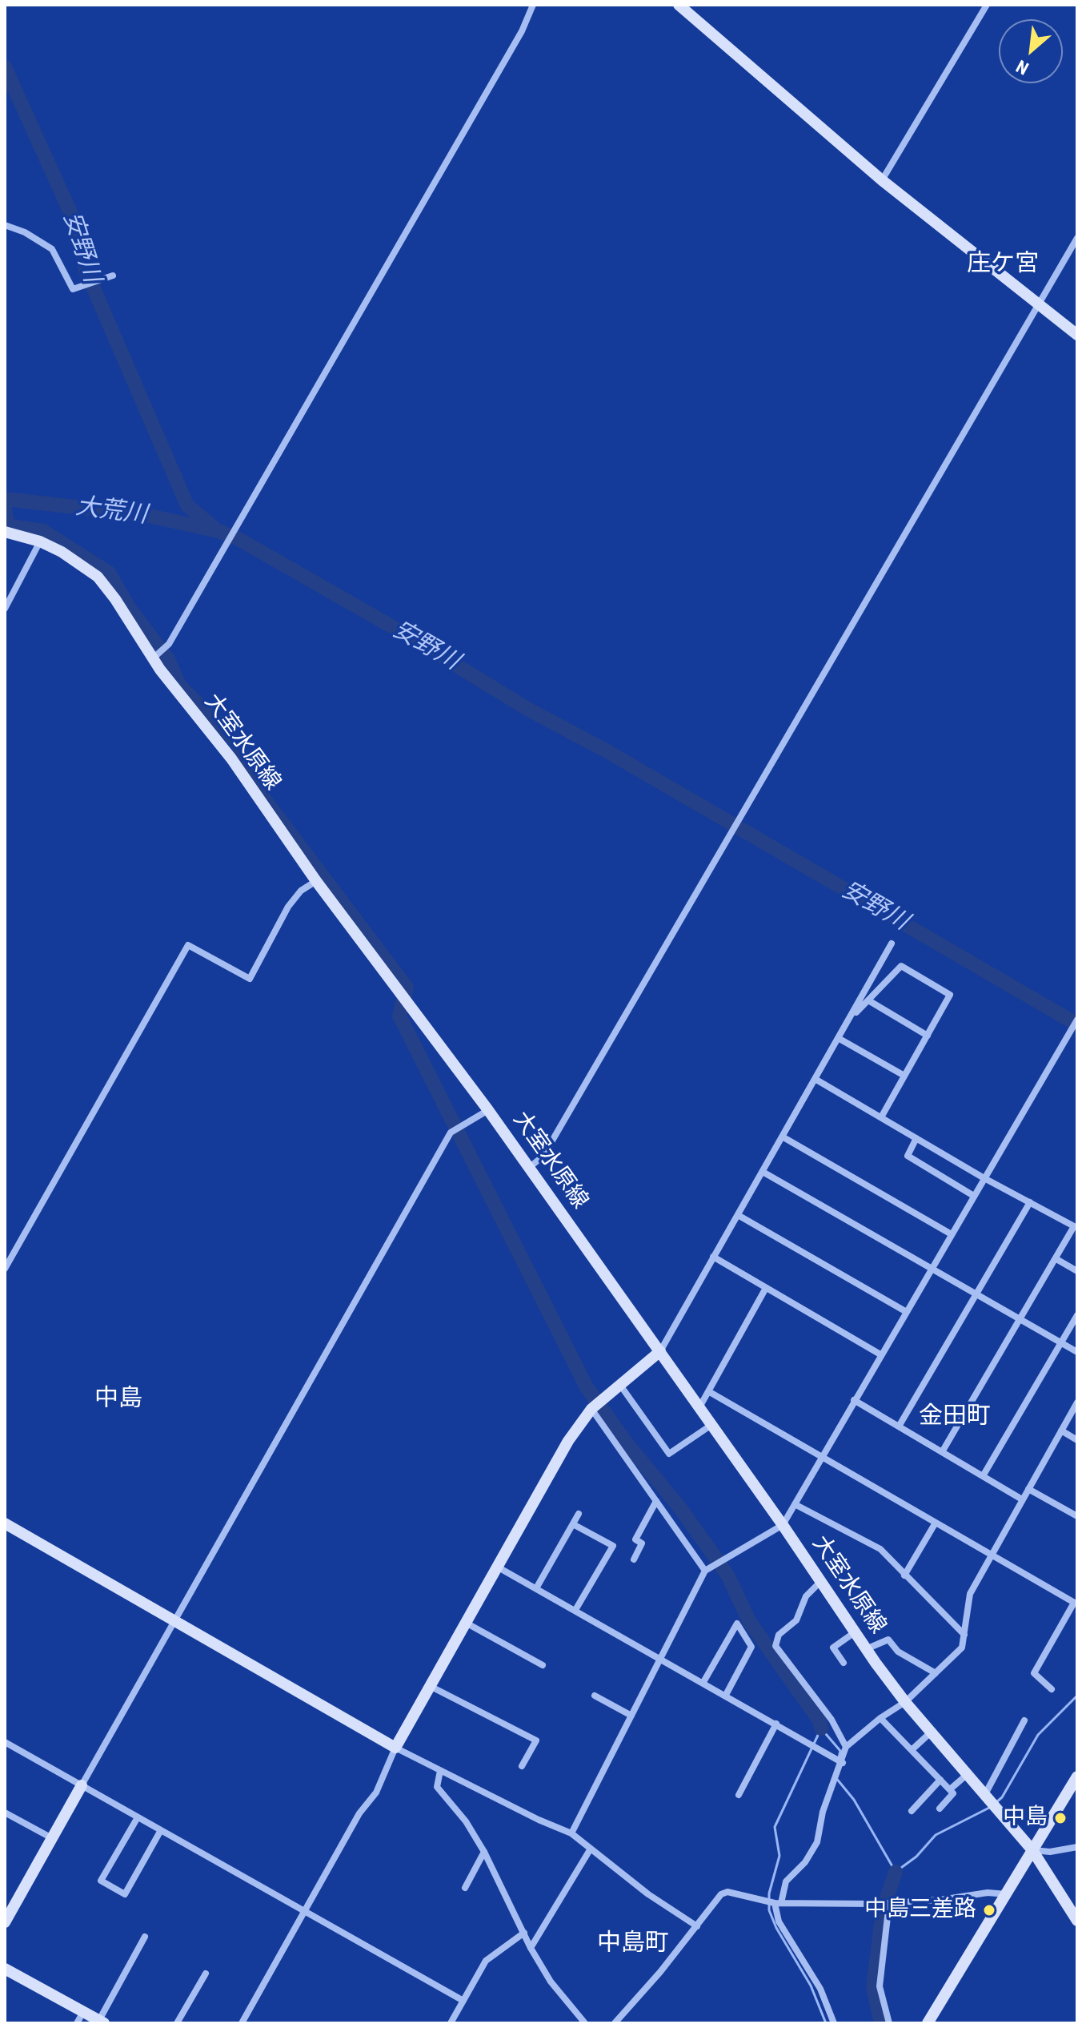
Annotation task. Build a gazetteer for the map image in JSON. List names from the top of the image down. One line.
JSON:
{"streets":{"main road":["大室水原線"]},"districts":["庄ケ宮","中島","金田町","中島町"],"water":["安野川","大荒川"],"places":["中島","中島三差路"],"north":"bottom left"}
